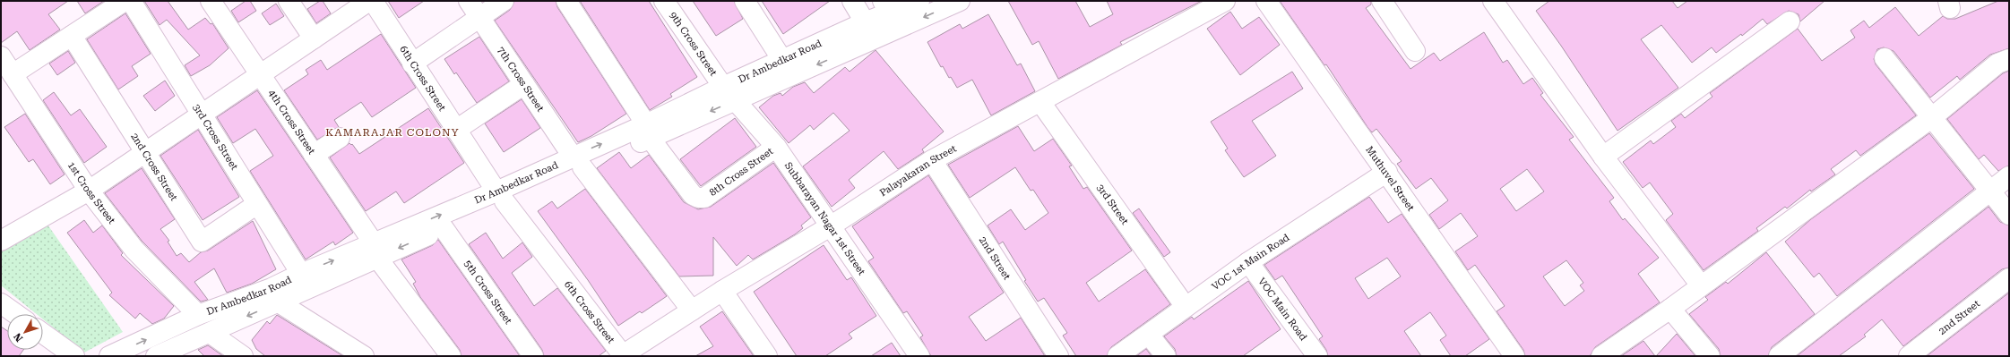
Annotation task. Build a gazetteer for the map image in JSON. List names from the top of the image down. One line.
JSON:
{"streets":{"street":["9th Cross Street","Dr Ambedkar Road","6th Cross Street","7th Cross Street","4th Cross Street","3rd Cross Street","2nd Cross Street","Palayakaran Street","8th Cross Street","Muthuvel Street","1st Cross Street","3rd Street","Subbarayan Nagar 1st Street","2nd Street","VOC 1st Main Road","5th Cross Street","VOC Main Road"]},"crossings":[["9th Cross Street","Dr Ambedkar Road"],["9th Cross Street","Subbarayan Nagar 1st Street"],["Dr Ambedkar Road","6th Cross Street"],["Dr Ambedkar Road","7th Cross Street"],["Dr Ambedkar Road","4th Cross Street"],["Dr Ambedkar Road","3rd Cross Street"],["Dr Ambedkar Road","8th Cross Street"],["Dr Ambedkar Road","1st Cross Street"],["Dr Ambedkar Road","Subbarayan Nagar 1st Street"],["Dr Ambedkar Road","5th Cross Street"],["6th Cross Street","Palayakaran Street"],["7th Cross Street","Palayakaran Street"],["3rd Cross Street","2nd Cross Street"],["Palayakaran Street","3rd Street"],["Palayakaran Street","Subbarayan Nagar 1st Street"],["Palayakaran Street","2nd Street"],["8th Cross Street","Subbarayan Nagar 1st Street"],["Muthuvel Street","VOC 1st Main Road"],["3rd Street","VOC 1st Main Road"],["VOC 1st Main Road","VOC Main Road"]],"districts":["KAMARAJAR COLONY"],"north":"bottom left"}
